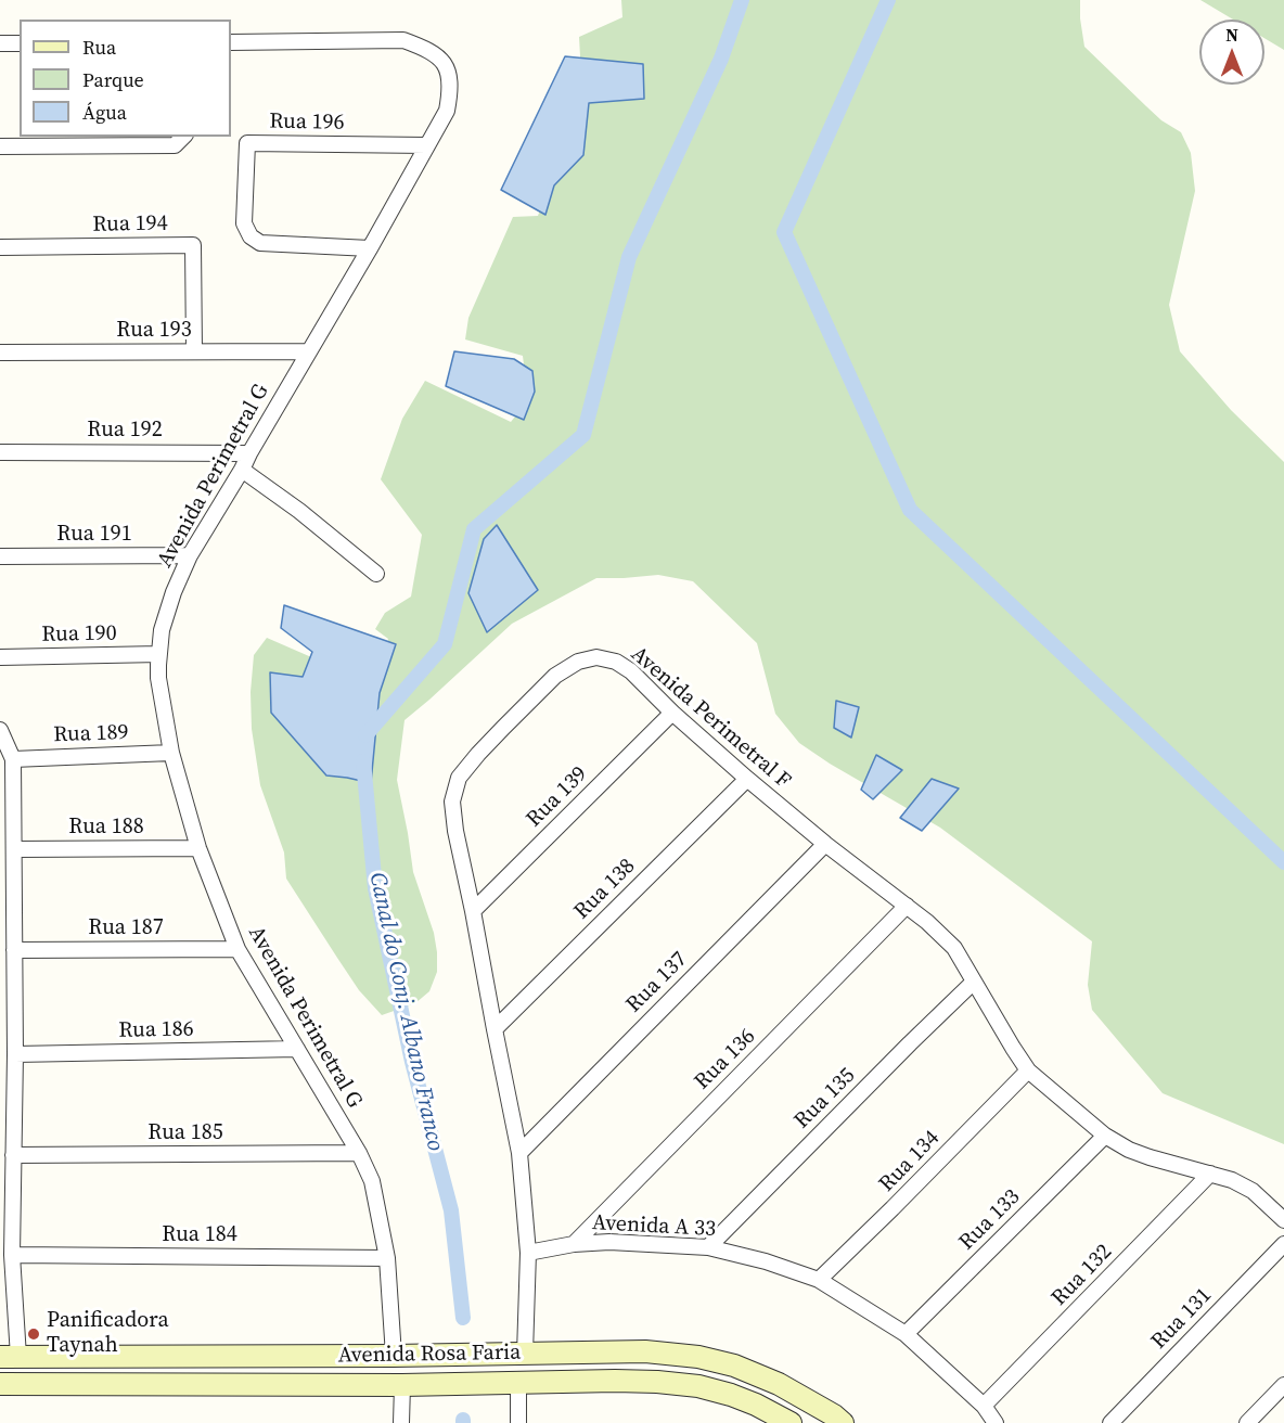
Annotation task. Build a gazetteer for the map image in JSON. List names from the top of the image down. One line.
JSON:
{"streets":{"street":["Rua 196","Rua 194","Rua 193","Rua 192","Avenida Perimetral G","Rua 191","Rua 190","Avenida Perimetral F","Rua 189","Rua 139","Rua 188","Rua 138","Rua 187","Rua 137","Rua 186","Rua 136","Rua 135","Rua 185","Rua 134","Rua 133","Avenida A 33","Rua 184","Rua 132","Rua 131","Avenida Rosa Faria"]},"crossings":[["Rua 196","Avenida Perimetral G"],["Rua 194","Rua 193"],["Rua 193","Avenida Perimetral G"],["Rua 192","Avenida Perimetral G"],["Avenida Perimetral G","Rua 191"],["Avenida Perimetral G","Rua 190"],["Avenida Perimetral G","Rua 189"],["Avenida Perimetral G","Rua 188"],["Avenida Perimetral G","Rua 187"],["Avenida Perimetral G","Rua 186"],["Avenida Perimetral G","Rua 185"],["Avenida Perimetral G","Rua 184"],["Avenida Perimetral G","Avenida Rosa Faria"],["Avenida Perimetral F","Rua 139"],["Avenida Perimetral F","Rua 138"],["Avenida Perimetral F","Rua 137"],["Avenida Perimetral F","Rua 136"],["Avenida Perimetral F","Rua 135"],["Avenida Perimetral F","Rua 134"],["Avenida Perimetral F","Rua 133"],["Avenida Perimetral F","Avenida A 33"],["Avenida Perimetral F","Rua 132"],["Avenida Perimetral F","Avenida Rosa Faria"],["Rua 136","Avenida A 33"],["Rua 135","Avenida A 33"],["Rua 134","Avenida A 33"],["Rua 133","Avenida A 33"],["Avenida A 33","Rua 132"]],"water":["Canal do Conj. Albano Franco"],"places":["Panificadora Taynah"],"legend":["Rua","Parque","Água"],"north":"top"}
